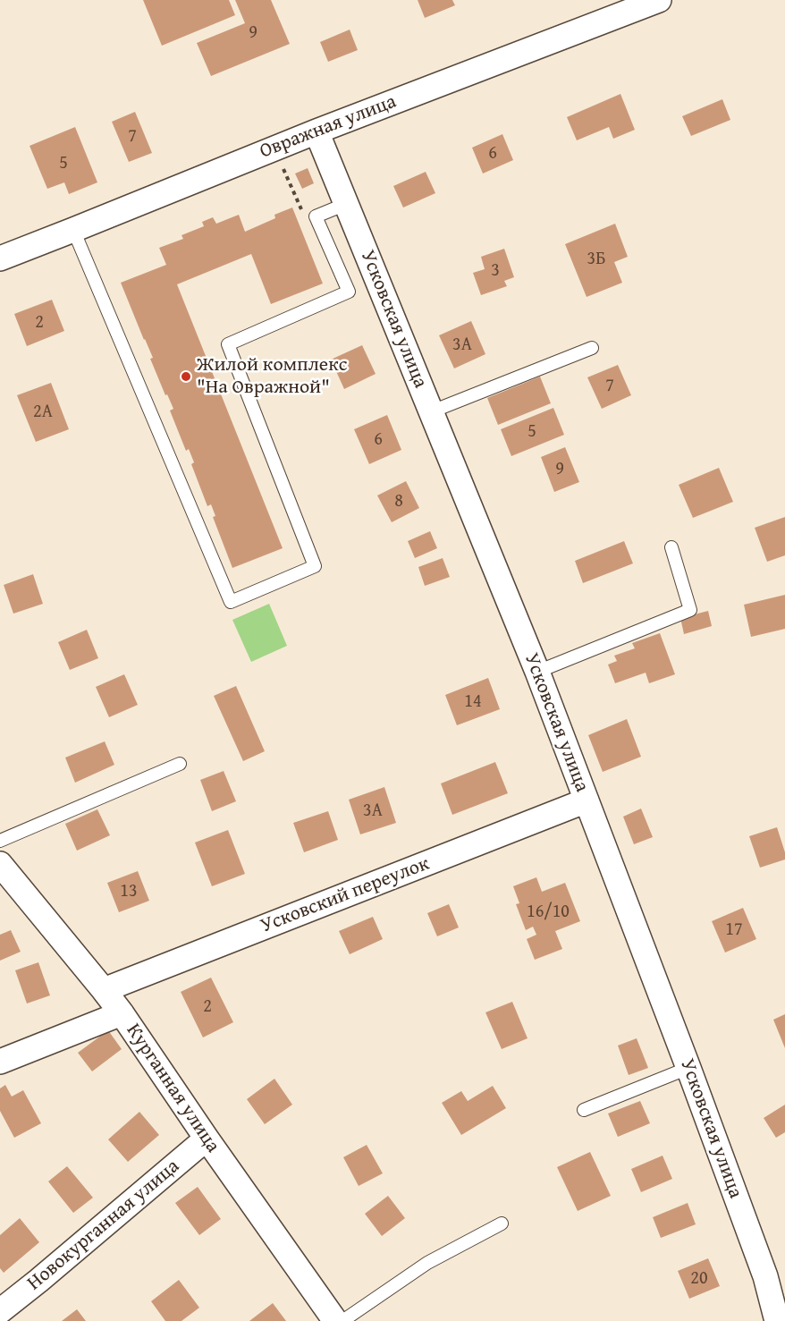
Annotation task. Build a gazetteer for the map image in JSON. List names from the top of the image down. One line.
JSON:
{"streets":{"street":["Овражная улица","Усковская улица","Усковский переулок","Курганная улица","Новокурганная улица"]},"crossings":[["Овражная улица","Усковская улица"],["Усковская улица","Усковский переулок"],["Усковский переулок","Курганная улица"],["Курганная улица","Новокурганная улица"]],"places":["Жилой комплекс \"На Овражной\""],"house_numbers":["9","7","6","5","3Б","3","2","3А","7","2А","5","6","9","8","14","3А","13","16/10","17","2","20"]}
